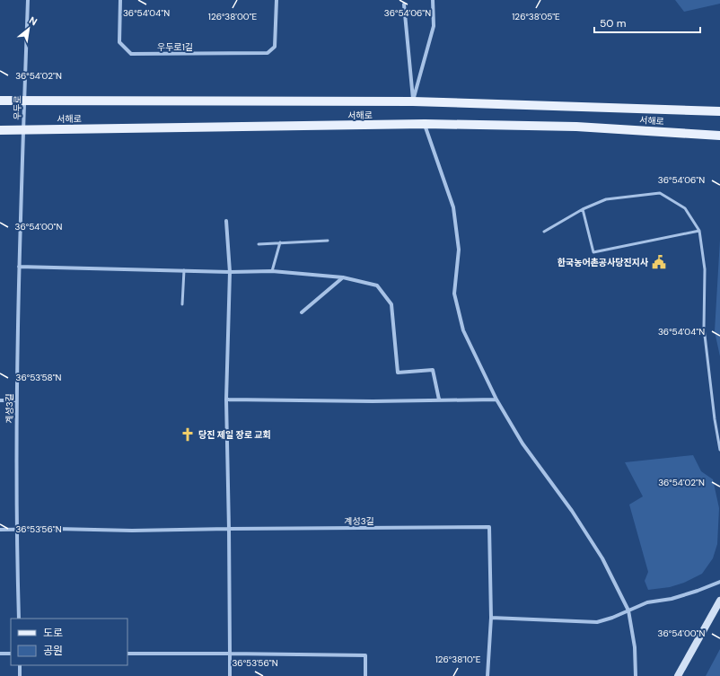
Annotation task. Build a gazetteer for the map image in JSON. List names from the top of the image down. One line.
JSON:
{"streets":{"main road":["서해로"],"street":["우두로1길","우두로","계성3길"]},"crossings":[["우두로","서해로"],["우두로","계성3길"],["서해로","계성3길"]],"places":{"public building":["한국농어촌공사당진지사"],"church":["당진 제일 장로 교회"]},"legend":["도로","공원"],"scale_bar":"50 m","north":"top right","coordinates":["36°54'04\"N","36°54'06\"N","126°38'00\"E","126°38'05\"E","36°54'02\"N","36°54'00\"N","36°53'58\"N","36°53'56\"N","126°38'10\"E"]}
